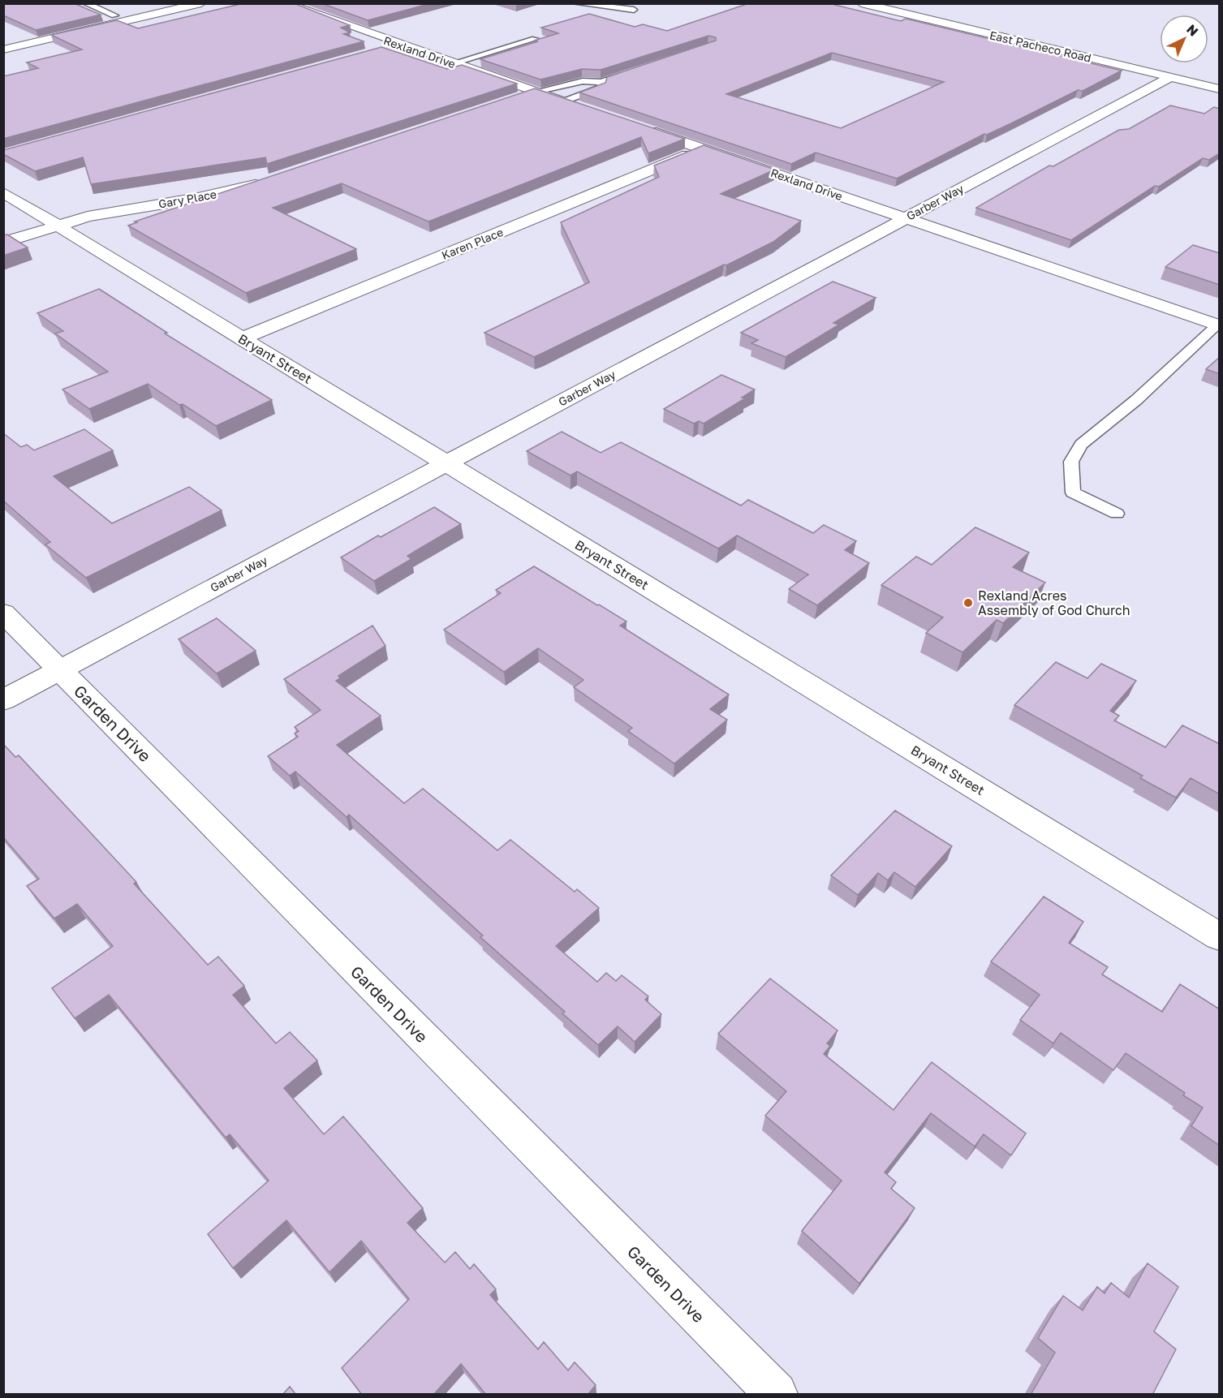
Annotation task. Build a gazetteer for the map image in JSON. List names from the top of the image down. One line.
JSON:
{"streets":{"street":["East Pacheco Road","Rexland Drive","Gary Place","Garber Way","Karen Place","Bryant Street","Garden Drive"]},"crossings":[["East Pacheco Road","Garber Way"],["Rexland Drive","Garber Way"],["Rexland Drive","Karen Place"],["Gary Place","Bryant Street"],["Garber Way","Bryant Street"],["Garber Way","Garden Drive"],["Karen Place","Bryant Street"]],"places":["Rexland Acres Assembly of God Church"],"north":"top right"}
